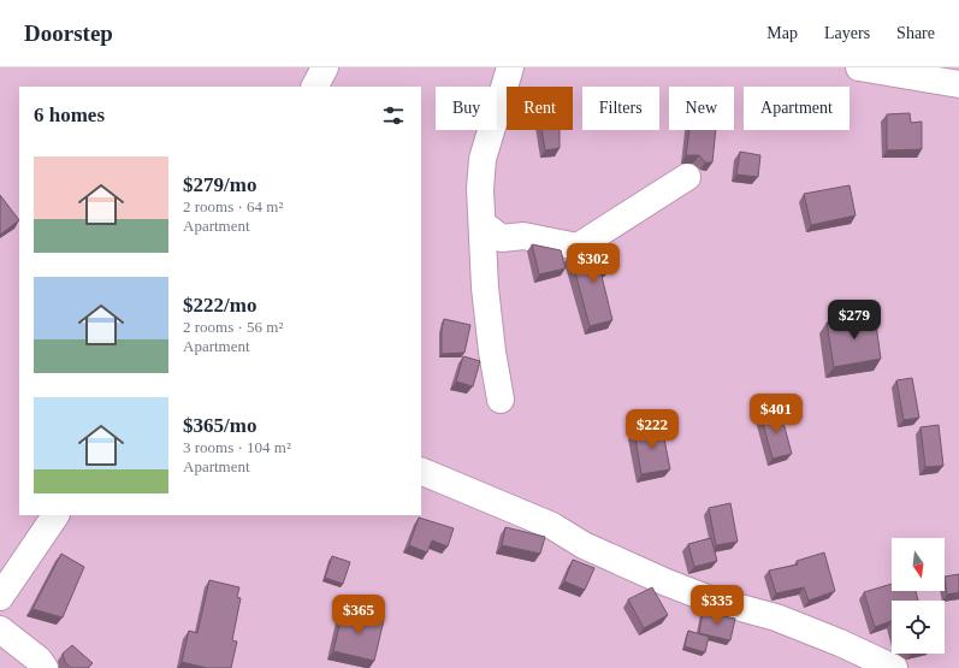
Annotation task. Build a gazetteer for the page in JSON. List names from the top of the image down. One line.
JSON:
{"north":"bottom","page":{"header":"Doorstep","nav":["Map","Layers","Share"],"chip":["Buy","Rent","Filters","New","Apartment"],"heading":"6 homes","list":[{"name":"$279/mo","note":"2 rooms · 64 m² · Apartment"},{"name":"$222/mo","note":"2 rooms · 56 m² · Apartment"},{"name":"$365/mo","note":"3 rooms · 104 m² · Apartment"}],"price":["$302","$279","$401","$222","$335","$365"]}}
